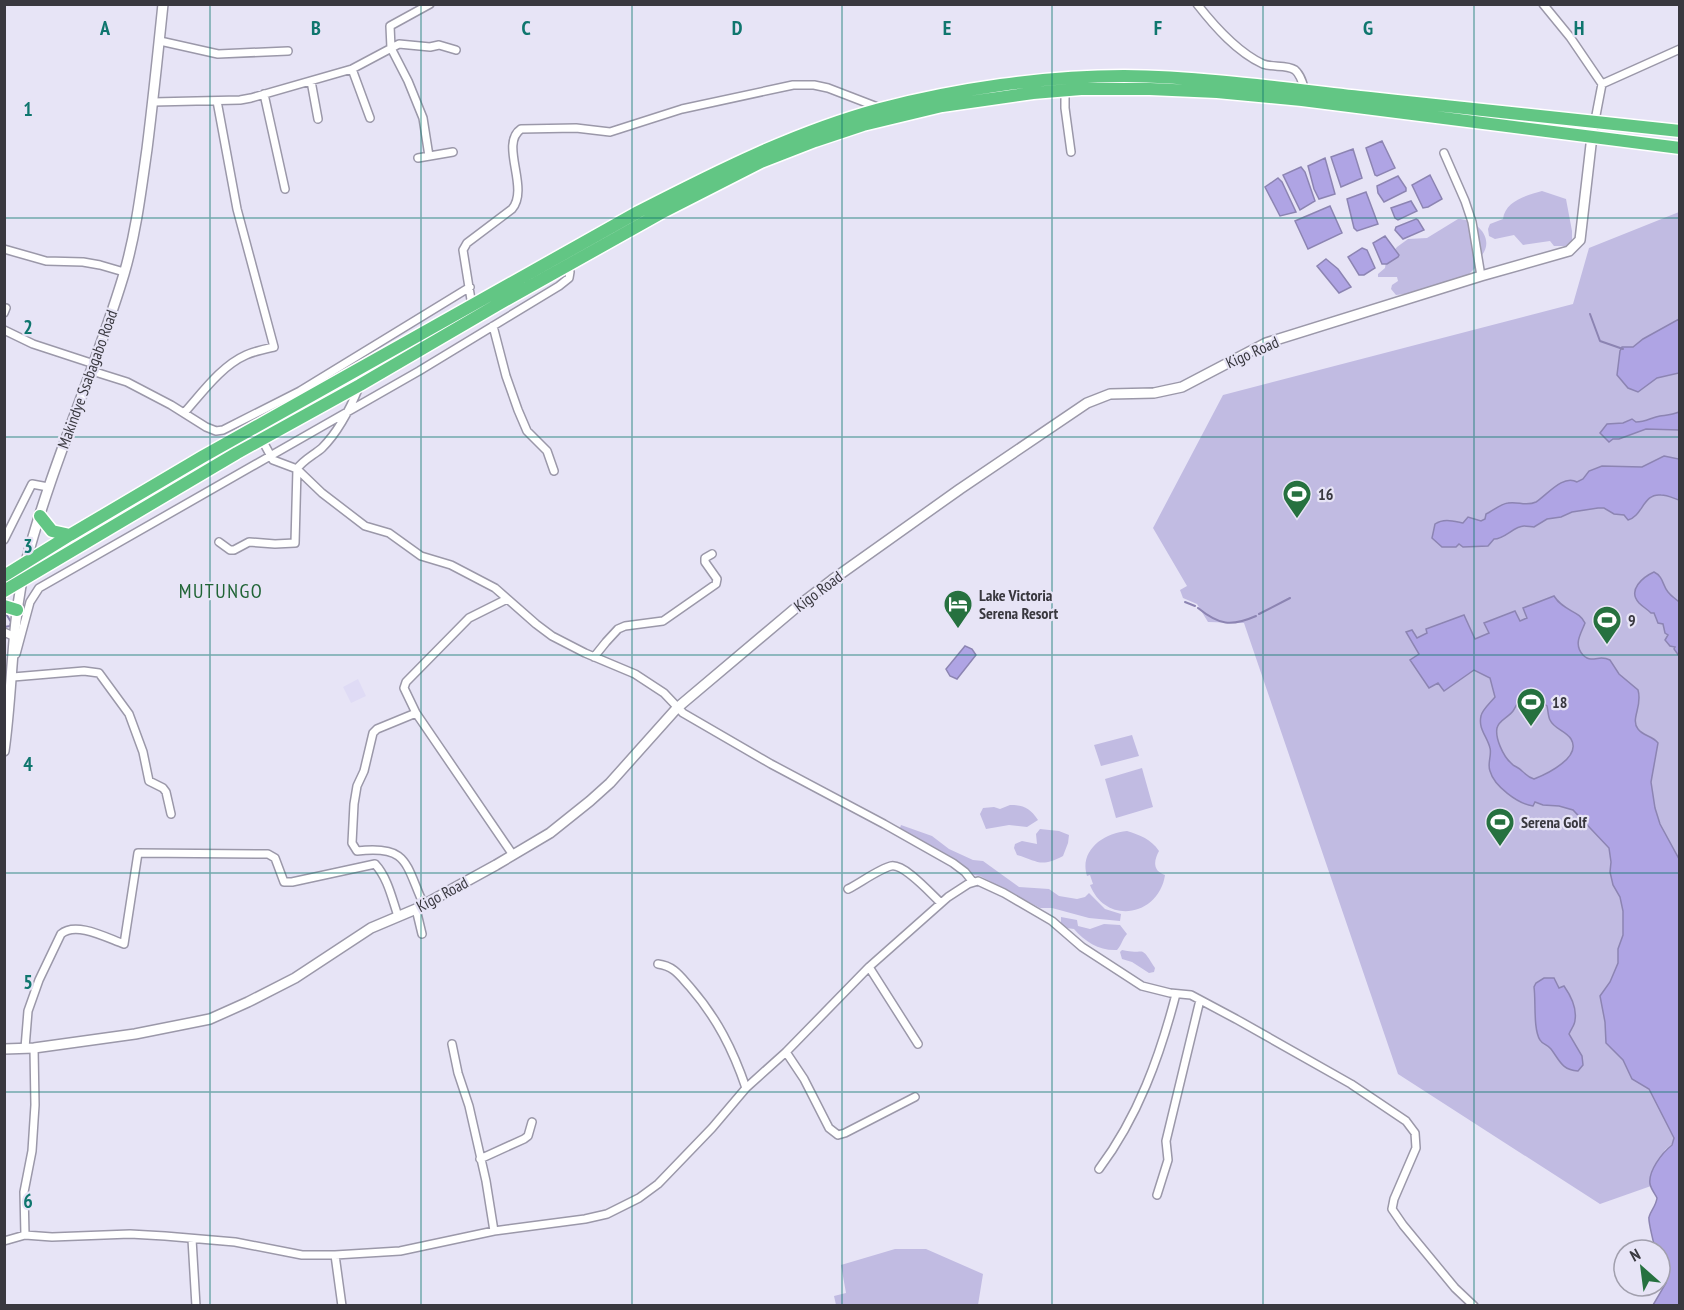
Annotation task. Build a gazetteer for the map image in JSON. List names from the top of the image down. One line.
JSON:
{"streets":{"street":["Kigo Road","Makindye Ssabagabo Road"]},"districts":["MUTUNGO"],"places":{"sports":["16","9","18","Serena Golf"],"hotel":["Lake Victoria Serena Resort"]},"north":"top left","grid":{"columns":["A","B","C","D","E","F","G","H"],"rows":["1","2","3","4","5","6"]}}
